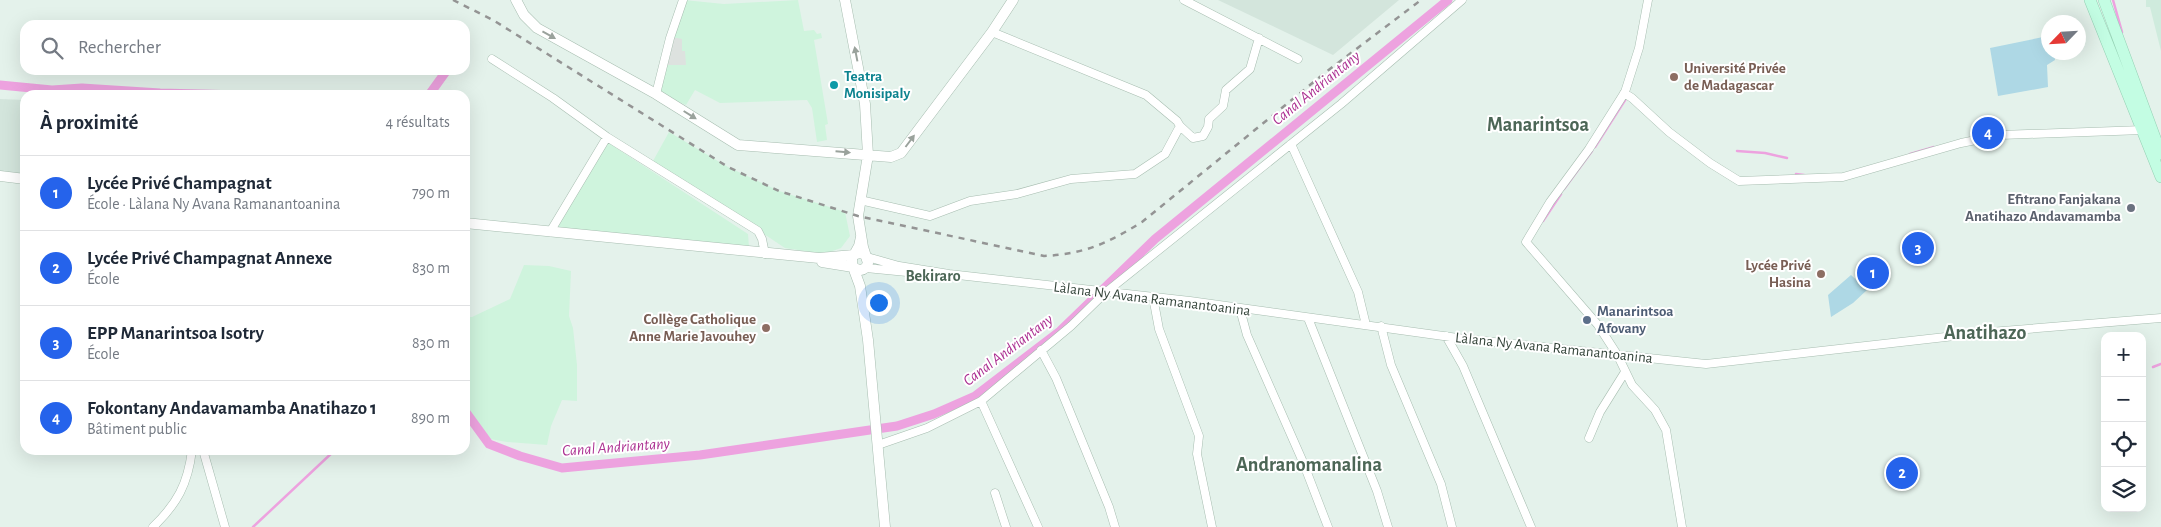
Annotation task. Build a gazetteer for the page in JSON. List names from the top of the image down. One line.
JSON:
{"streets":{"street":["Làlana Ny Avana Ramanantoanina"]},"districts":["Manarintsoa","Bekiraro","Anatihazo","Andranomanalina"],"water":["Canal Andriantany"],"places":["Université Privée de Madagascar","Teatra Monisipaly","Efitrano Fanjakana Anatihazo Andavamamba","Lycée Privé Hasina","Manarintsoa Afovany","Collège Catholique Anne Marie Javouhey"],"north":"bottom left","page":{"search":"Rechercher","heading":["À proximité","4 résultats"],"pins":["4","3","1","2"],"list":[{"mark":"1","name":"Lycée Privé Champagnat","note":"École · Làlana Ny Avana Ramanantoanina","value":"790 m"},{"mark":"2","name":"Lycée Privé Champagnat Annexe","note":"École","value":"830 m"},{"mark":"3","name":"EPP Manarintsoa Isotry","note":"École","value":"830 m"},{"mark":"4","name":"Fokontany Andavamamba Anatihazo 1","note":"Bâtiment public","value":"890 m"}],"map_buttons":["+","−"]}}
